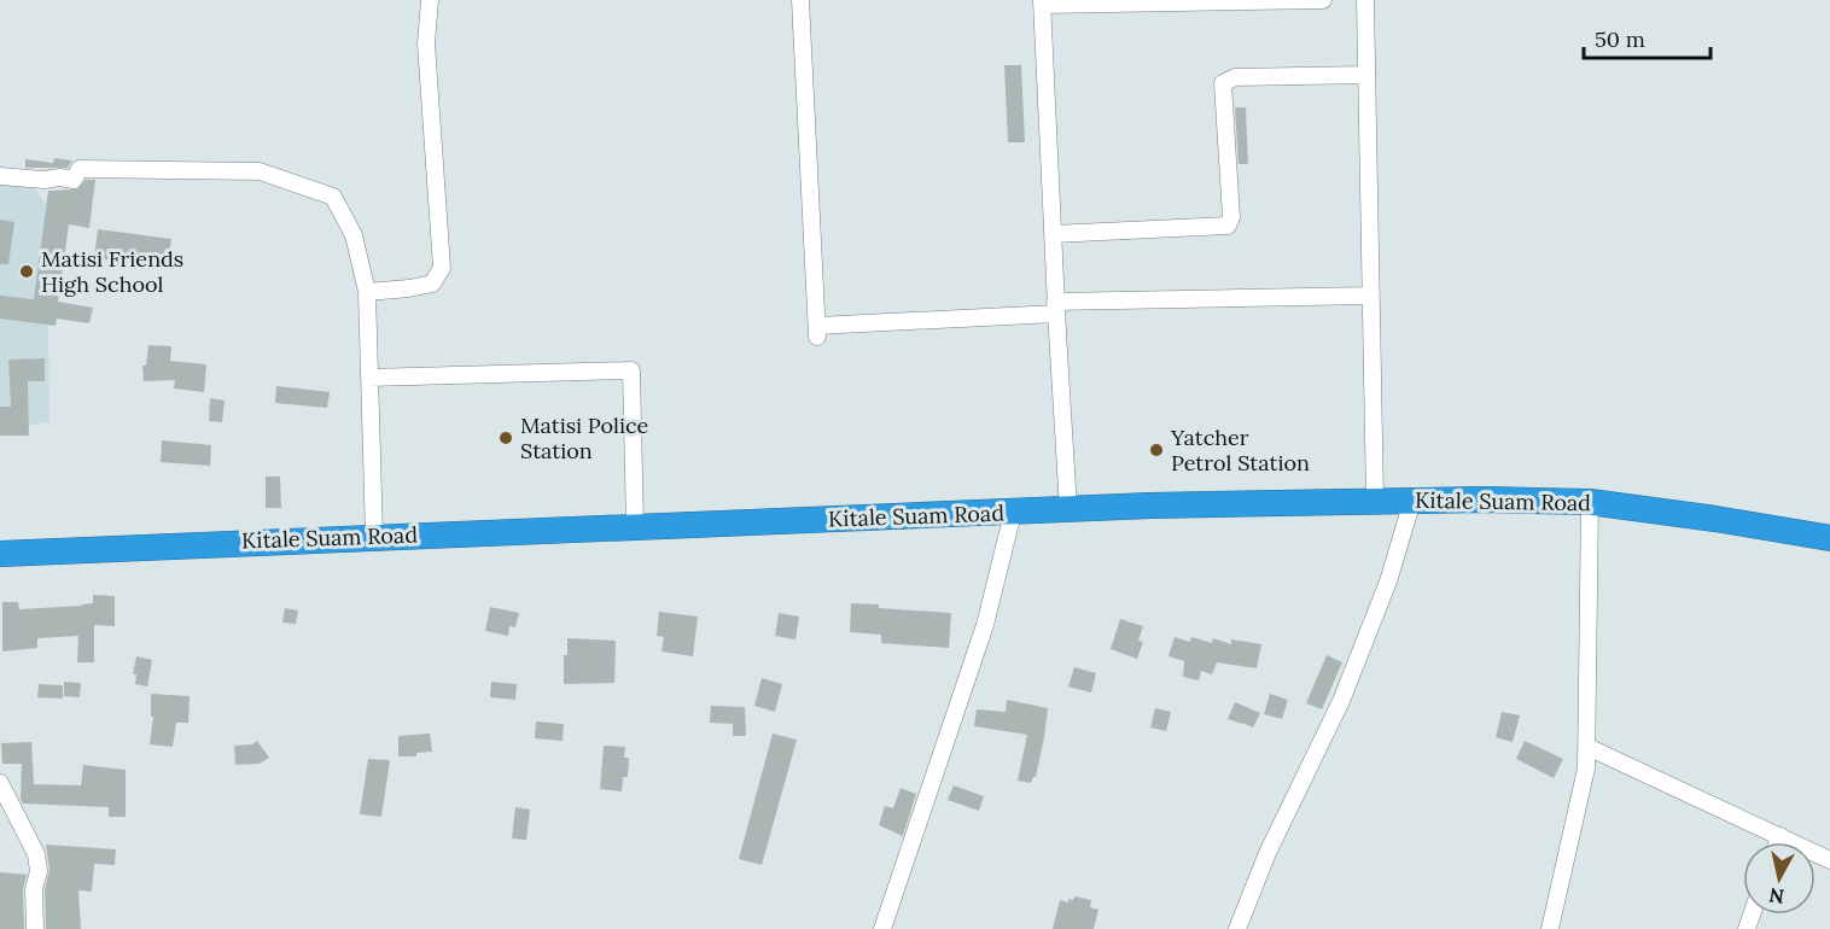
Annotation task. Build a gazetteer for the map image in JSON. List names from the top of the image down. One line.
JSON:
{"streets":{"highway":["Kitale Suam Road"]},"places":["Matisi Friends High School","Matisi Police Station","Yatcher Petrol Station"],"scale_bar":"50 m","north":"bottom"}
